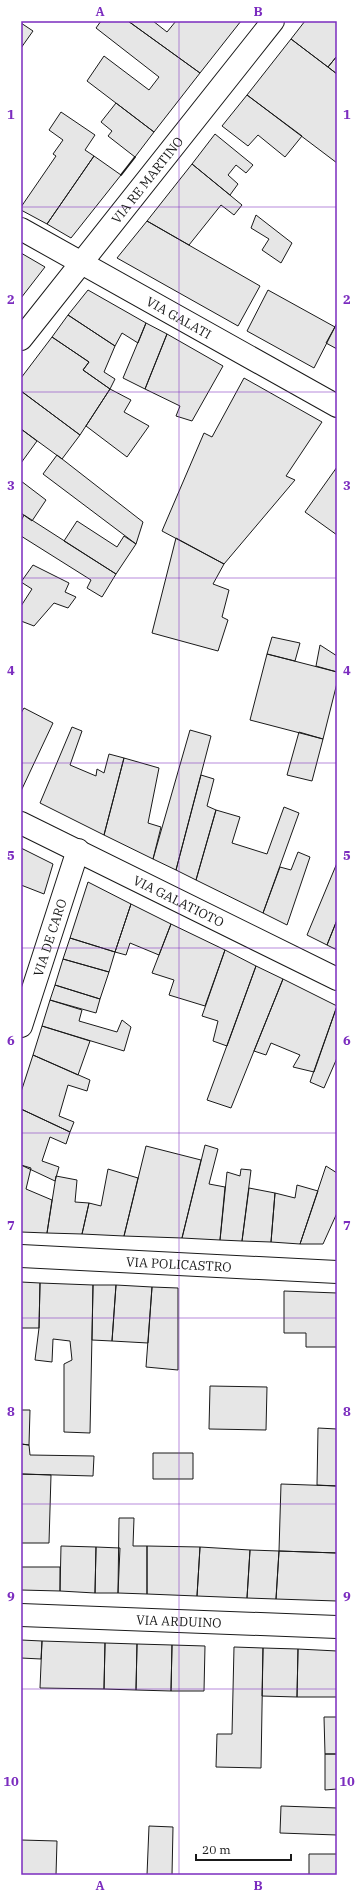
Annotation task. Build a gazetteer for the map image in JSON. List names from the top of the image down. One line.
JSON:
{"streets":{"street":["VIA RE MARTINO","VIA GALATI","VIA GALATIOTO","VIA DE CARO","VIA POLICASTRO","VIA ARDUINO"]},"crossings":[["VIA RE MARTINO","VIA GALATI"],["VIA GALATIOTO","VIA DE CARO"]],"scale_bar":"20 m","grid":{"columns":["A","B"],"rows":["1","2","3","4","5","6","7","8","9","10"]}}
